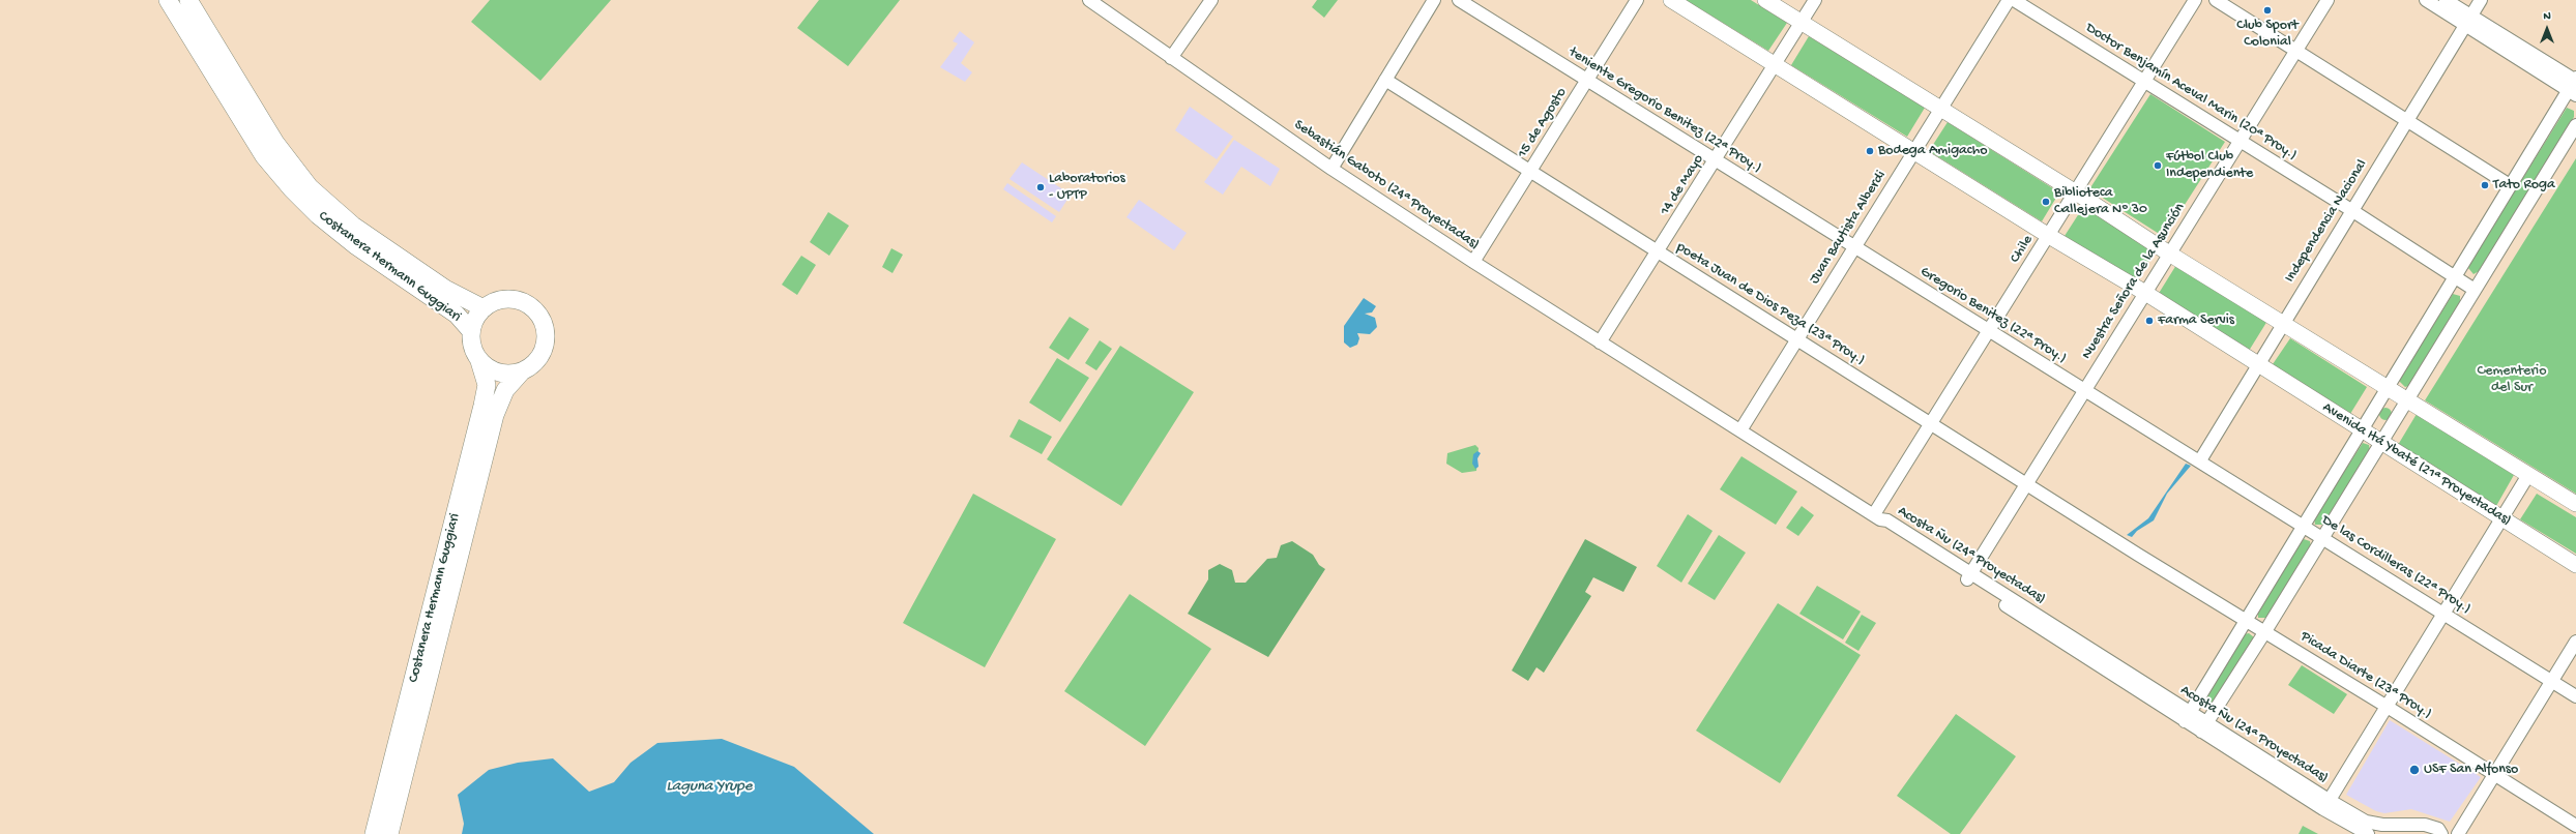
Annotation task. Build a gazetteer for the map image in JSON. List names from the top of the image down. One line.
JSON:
{"streets":{"highway":["Costanera Hermann Guggiari"],"main road":["Avenida Itá Ybaté (21ª Proyectadas)"],"street":["Doctor Benjamín Aceval Marin (20ª Proy.)","teniente Gregorio Benitez (22ª Proy.)","15 de Agosto","Sebastián Gaboto (24ª Proyectadas)","14 de Mayo","Independencia Nacional","Juan Bautista Alberdi","Chile","Nuestra Señora de la Asunción","poeta Juan de Dios Peza (23ª Proy.)","Gregorio Benitez (22ª Proy.)","Acosta Ñu (24ª Proyectadas)","De las Cordilleras (22ª Proy.)","Picada Diarte (23ª Proy.)"]},"crossings":[["Doctor Benjamín Aceval Marin (20ª Proy.)","Independencia Nacional"],["Doctor Benjamín Aceval Marin (20ª Proy.)","Chile"],["Doctor Benjamín Aceval Marin (20ª Proy.)","Nuestra Señora de la Asunción"],["teniente Gregorio Benitez (22ª Proy.)","15 de Agosto"],["teniente Gregorio Benitez (22ª Proy.)","14 de Mayo"],["teniente Gregorio Benitez (22ª Proy.)","Juan Bautista Alberdi"],["teniente Gregorio Benitez (22ª Proy.)","Gregorio Benitez (22ª Proy.)"],["15 de Agosto","Sebastián Gaboto (24ª Proyectadas)"],["15 de Agosto","poeta Juan de Dios Peza (23ª Proy.)"],["Sebastián Gaboto (24ª Proyectadas)","14 de Mayo"],["Sebastián Gaboto (24ª Proyectadas)","Juan Bautista Alberdi"],["14 de Mayo","poeta Juan de Dios Peza (23ª Proy.)"],["14 de Mayo","Avenida Itá Ybaté (21ª Proyectadas)"],["Independencia Nacional","Gregorio Benitez (22ª Proy.)"],["Independencia Nacional","Avenida Itá Ybaté (21ª Proyectadas)"],["Independencia Nacional","De las Cordilleras (22ª Proy.)"],["Juan Bautista Alberdi","poeta Juan de Dios Peza (23ª Proy.)"],["Juan Bautista Alberdi","Gregorio Benitez (22ª Proy.)"],["Juan Bautista Alberdi","Avenida Itá Ybaté (21ª Proyectadas)"],["Chile","poeta Juan de Dios Peza (23ª Proy.)"],["Chile","Gregorio Benitez (22ª Proy.)"],["Chile","Avenida Itá Ybaté (21ª Proyectadas)"],["Chile","Acosta Ñu (24ª Proyectadas)"],["Nuestra Señora de la Asunción","poeta Juan de Dios Peza (23ª Proy.)"],["Nuestra Señora de la Asunción","Gregorio Benitez (22ª Proy.)"],["Nuestra Señora de la Asunción","Avenida Itá Ybaté (21ª Proyectadas)"],["Nuestra Señora de la Asunción","Acosta Ñu (24ª Proyectadas)"],["poeta Juan de Dios Peza (23ª Proy.)","Picada Diarte (23ª Proy.)"],["Gregorio Benitez (22ª Proy.)","De las Cordilleras (22ª Proy.)"]],"water":["Laguna Yrupe"],"parks":["Cementerio del Sur"],"places":["Club Sport Colonial","Bodega Amigacho","Fútbol Club Independiente","Tato Roga","Laboratorios - UPTP","Biblioteca Callejera Nº 30","Farma Servis","USF San Alfonso"],"north":"top"}
